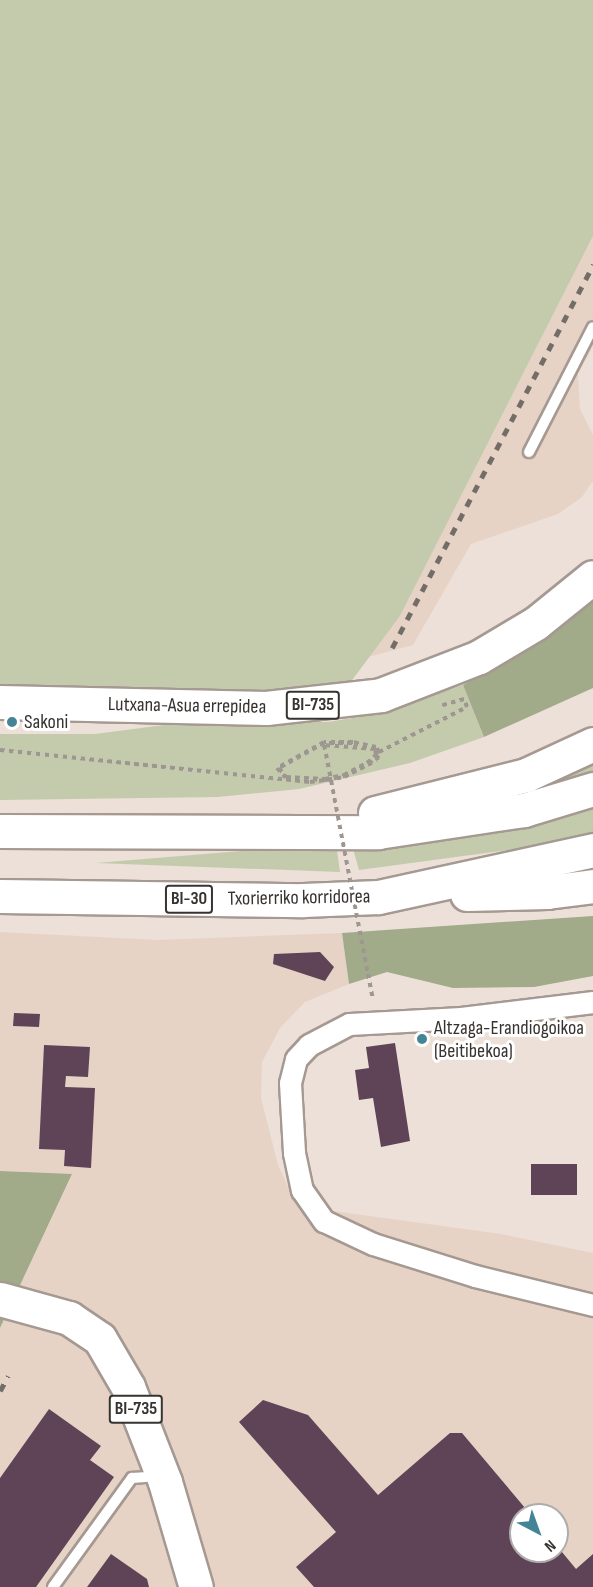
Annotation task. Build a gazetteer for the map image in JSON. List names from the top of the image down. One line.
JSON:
{"streets":{"main road":["BI-735","Lutxana-Asua errepidea","Txorierriko korridorea","BI-30"]},"places":["Sakoni","Altzaga-Erandiogoikoa (Beitibekoa)"],"north":"bottom right"}
